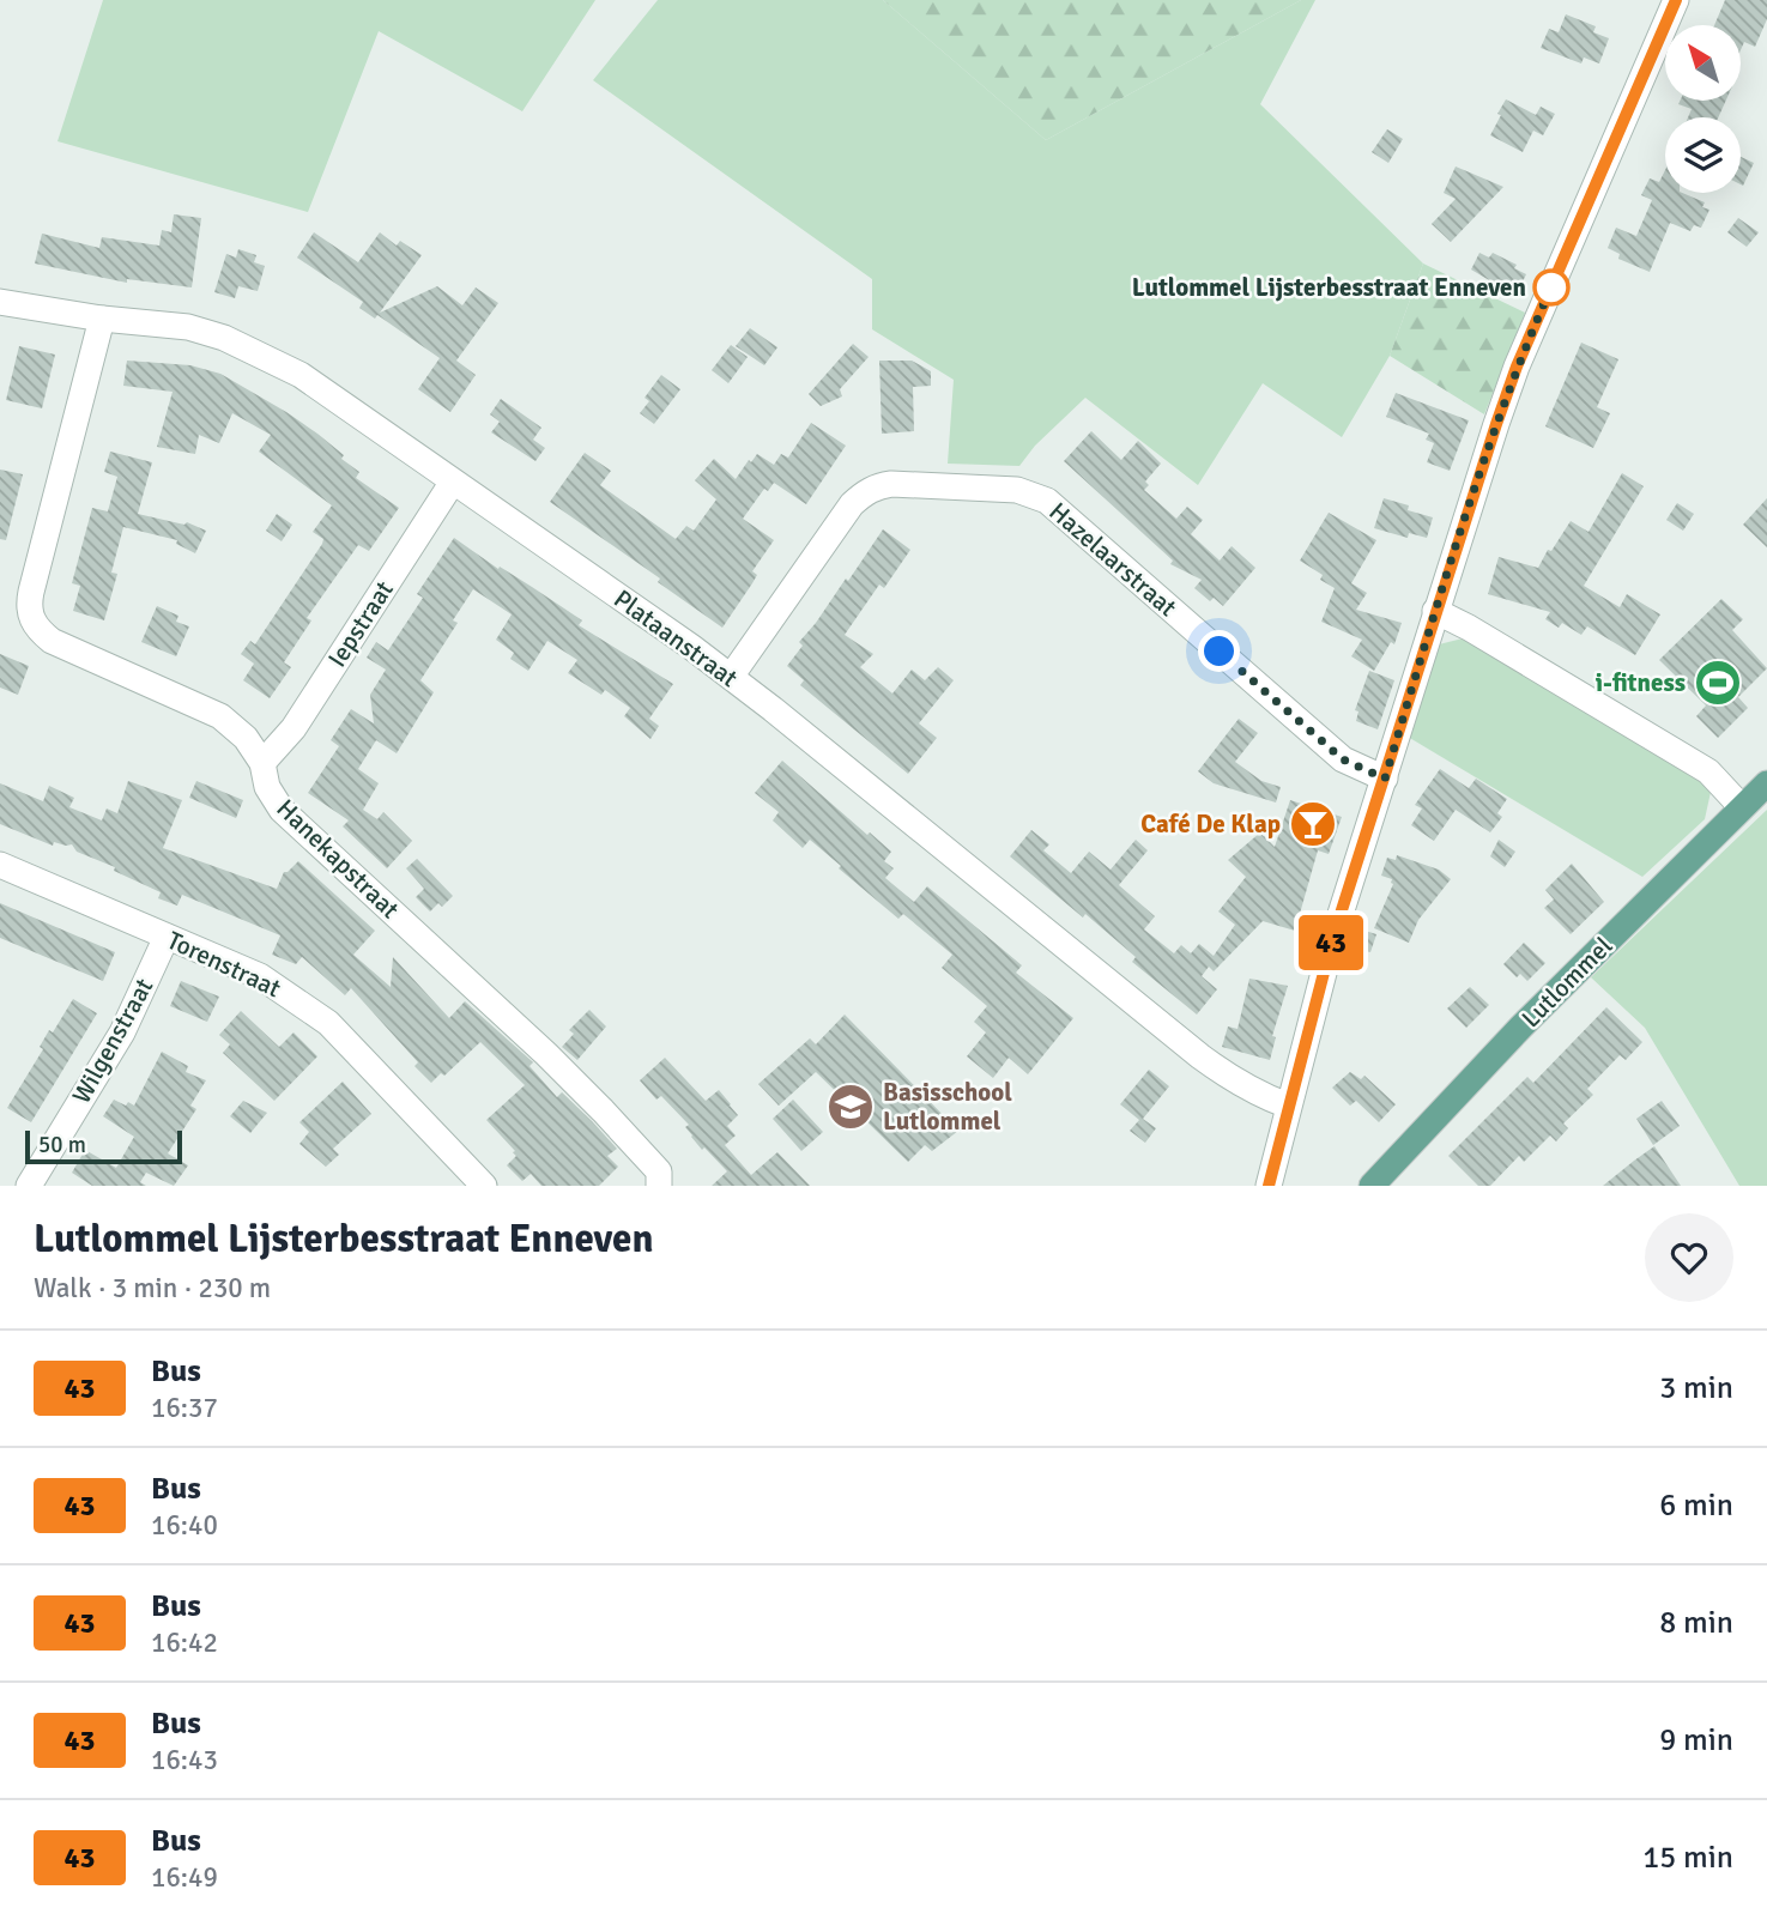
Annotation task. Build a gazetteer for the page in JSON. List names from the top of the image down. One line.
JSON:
{"streets":{"main road":["Lutlommel"],"street":["Hazelaarstraat","Iepstraat","Plataanstraat","Hanekapstraat","Torenstraat","Wilgenstraat"]},"crossings":[["Hazelaarstraat","Plataanstraat"],["Iepstraat","Plataanstraat"],["Iepstraat","Hanekapstraat"],["Plataanstraat","Hanekapstraat"],["Torenstraat","Wilgenstraat"]],"places":{"other":["Lutlommel Lijsterbesstraat Enneven"],"sports":["i-fitness"],"bar":["Café De Klap"],"school or university":["Basisschool Lutlommel"]},"lines":["bus line 43"],"scale_bar":"50 m","north":"top left","page":{"on_map":"43","scale":"50 m","heading":["Lutlommel Lijsterbesstraat Enneven","Walk · 3 min · 230 m"],"list":[{"mark":"43","name":"Bus","note":"16:37","value":"3 min"},{"mark":"43","name":"Bus","note":"16:40","value":"6 min"},{"mark":"43","name":"Bus","note":"16:42","value":"8 min"},{"mark":"43","name":"Bus","note":"16:43","value":"9 min"},{"mark":"43","name":"Bus","note":"16:49","value":"15 min"}]}}
